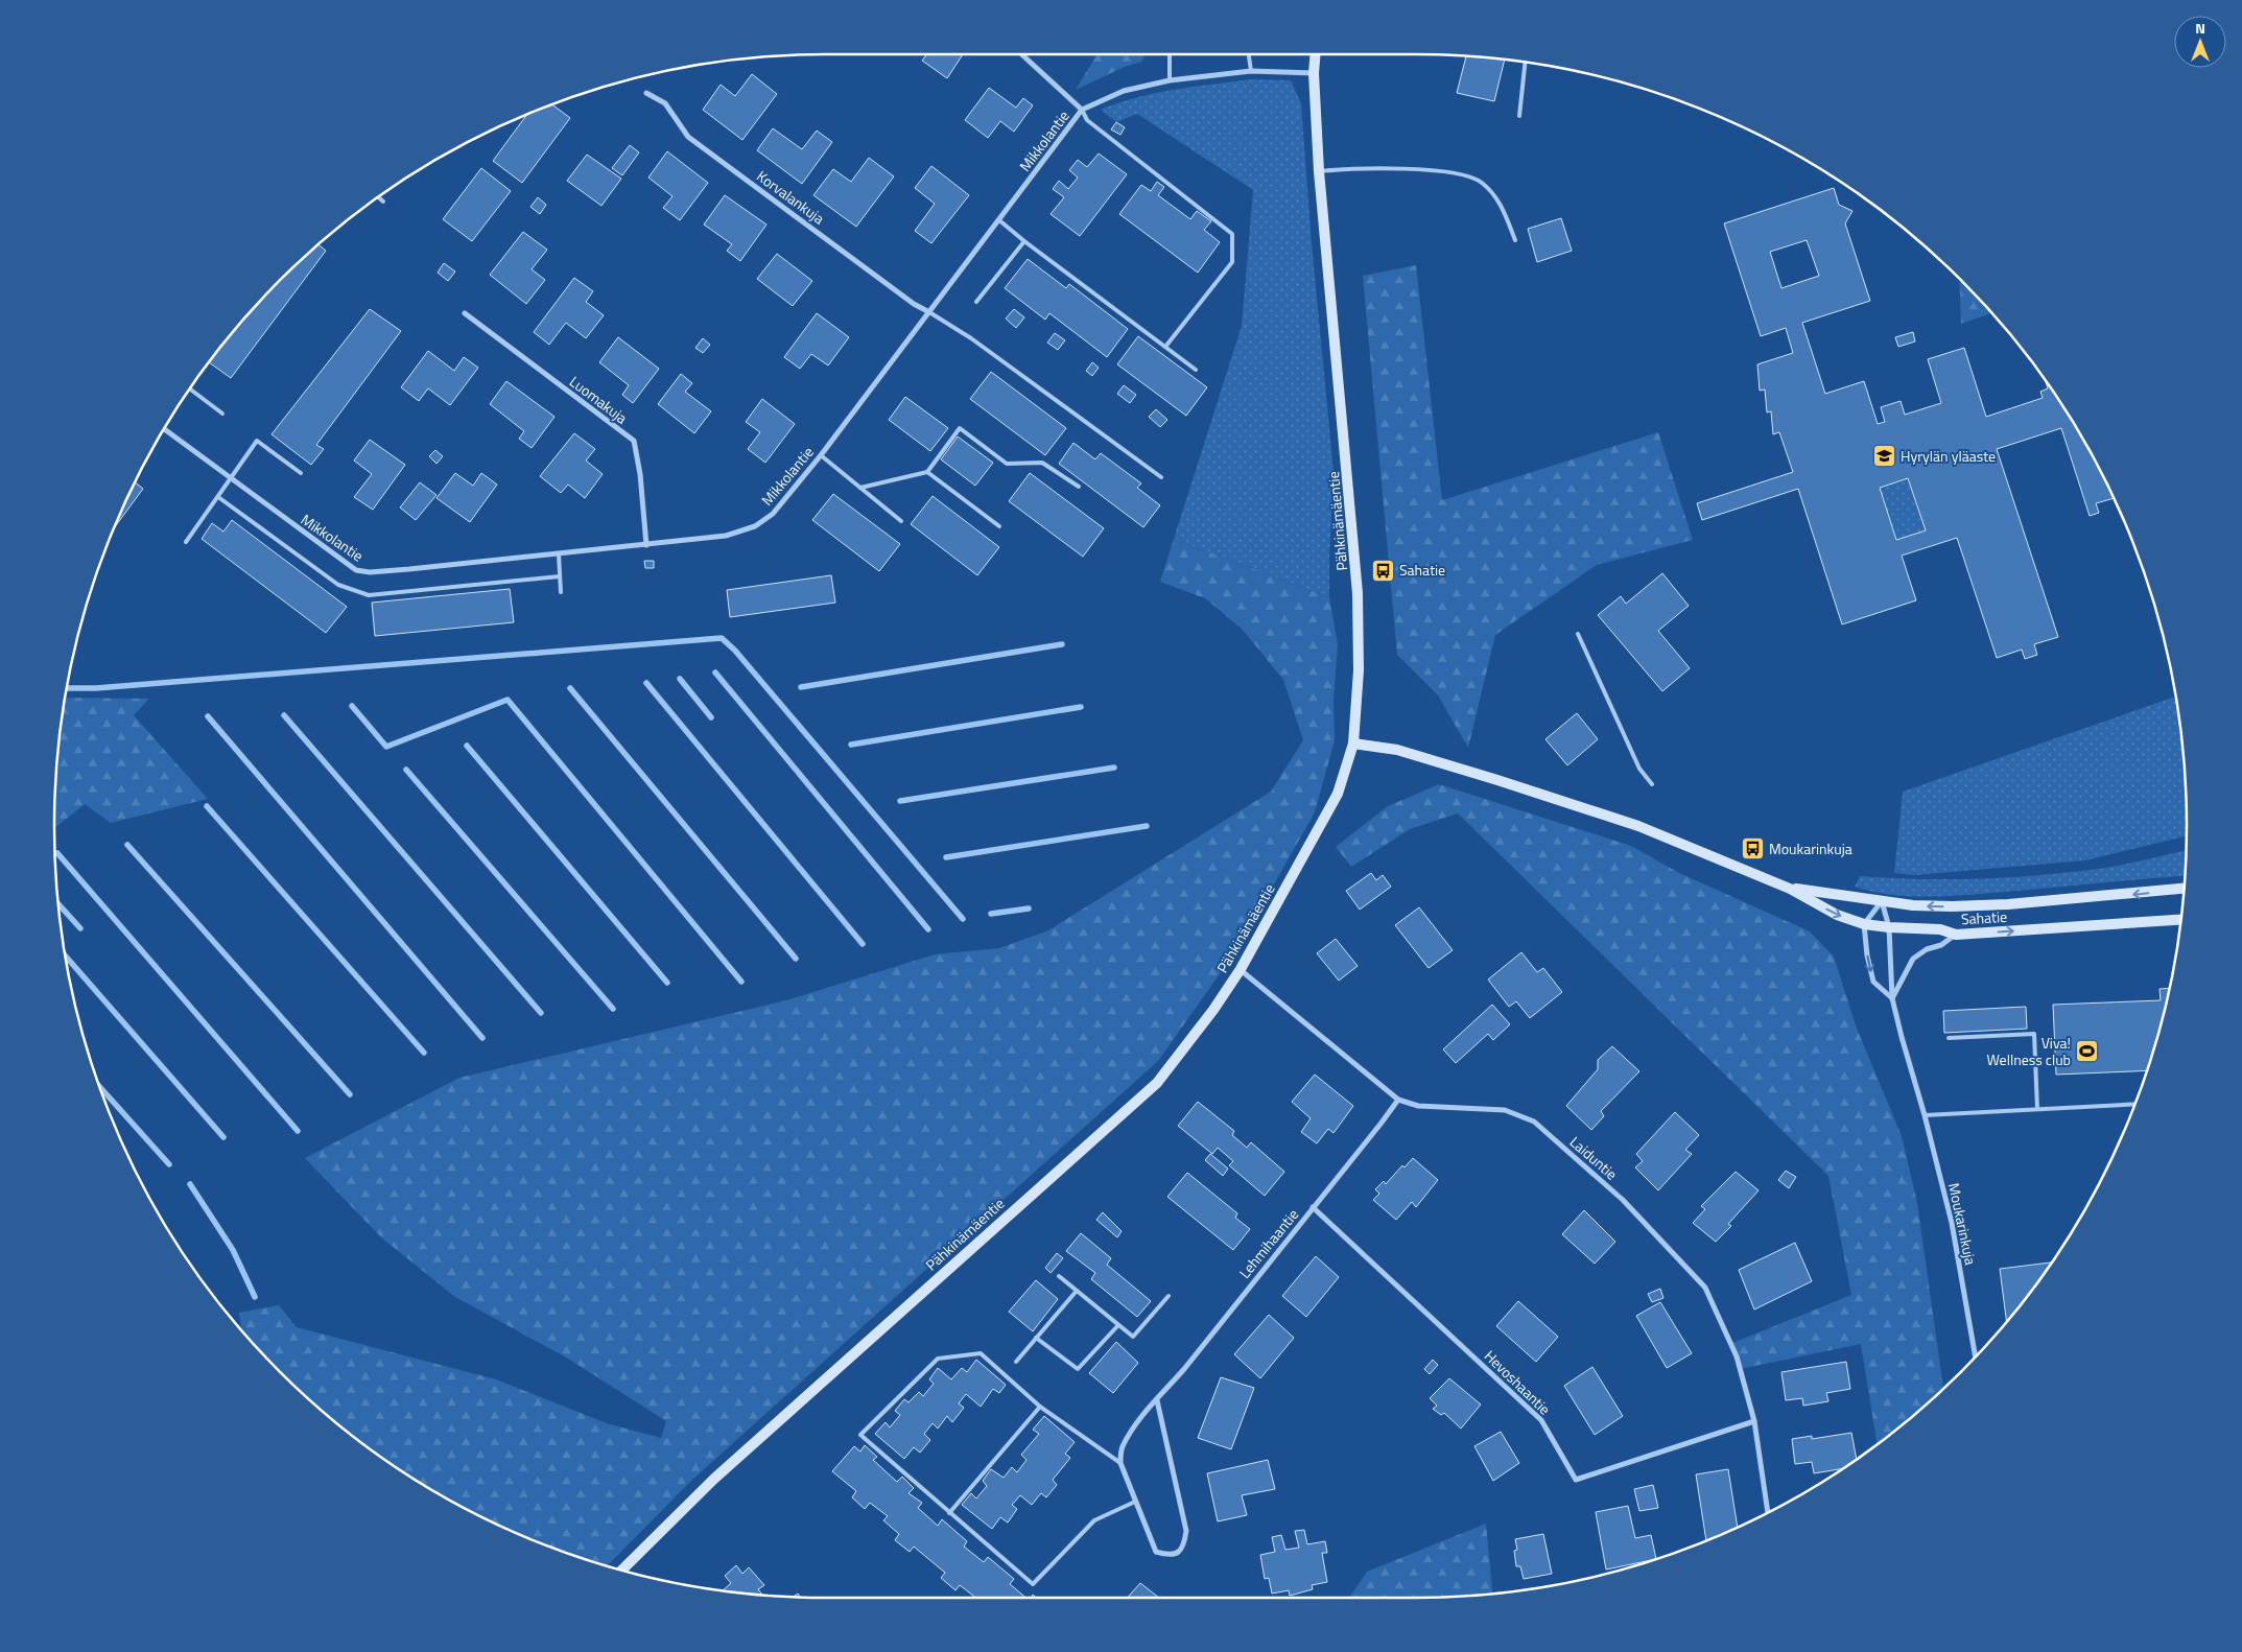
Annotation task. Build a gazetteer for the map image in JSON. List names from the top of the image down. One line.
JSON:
{"streets":{"street":["Mikkolantie","Korvalankuja","Luomakuja","Pähkinämäentie","Sahatie","Laiduntie","Moukarinkuja","Lehmihaantie","Hevoshaantie"]},"crossings":[["Mikkolantie","Korvalankuja"],["Mikkolantie","Luomakuja"],["Mikkolantie","Pähkinämäentie"],["Pähkinämäentie","Sahatie"],["Pähkinämäentie","Laiduntie"],["Sahatie","Moukarinkuja"],["Laiduntie","Lehmihaantie"],["Laiduntie","Hevoshaantie"],["Lehmihaantie","Hevoshaantie"]],"places":{"school or university":["Hyrylän yläaste"],"bus stop":["Sahatie","Moukarinkuja"],"sports":["Viva! Wellness club"]},"north":"top"}
